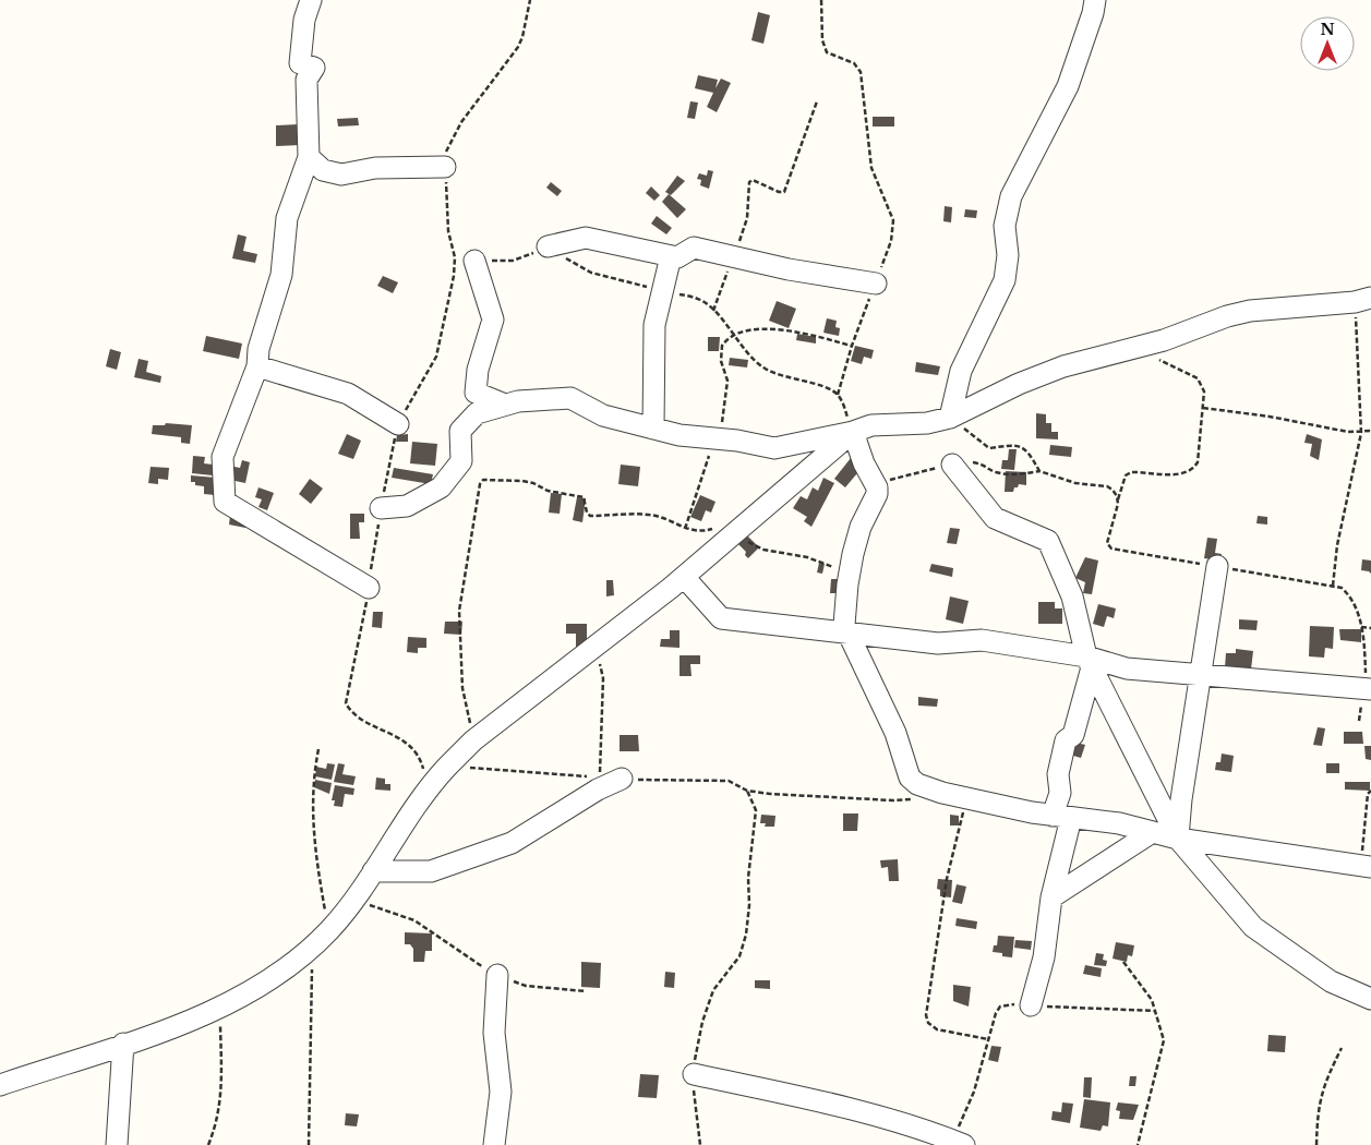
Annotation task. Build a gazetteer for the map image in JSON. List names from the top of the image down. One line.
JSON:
{"north":"top"}
